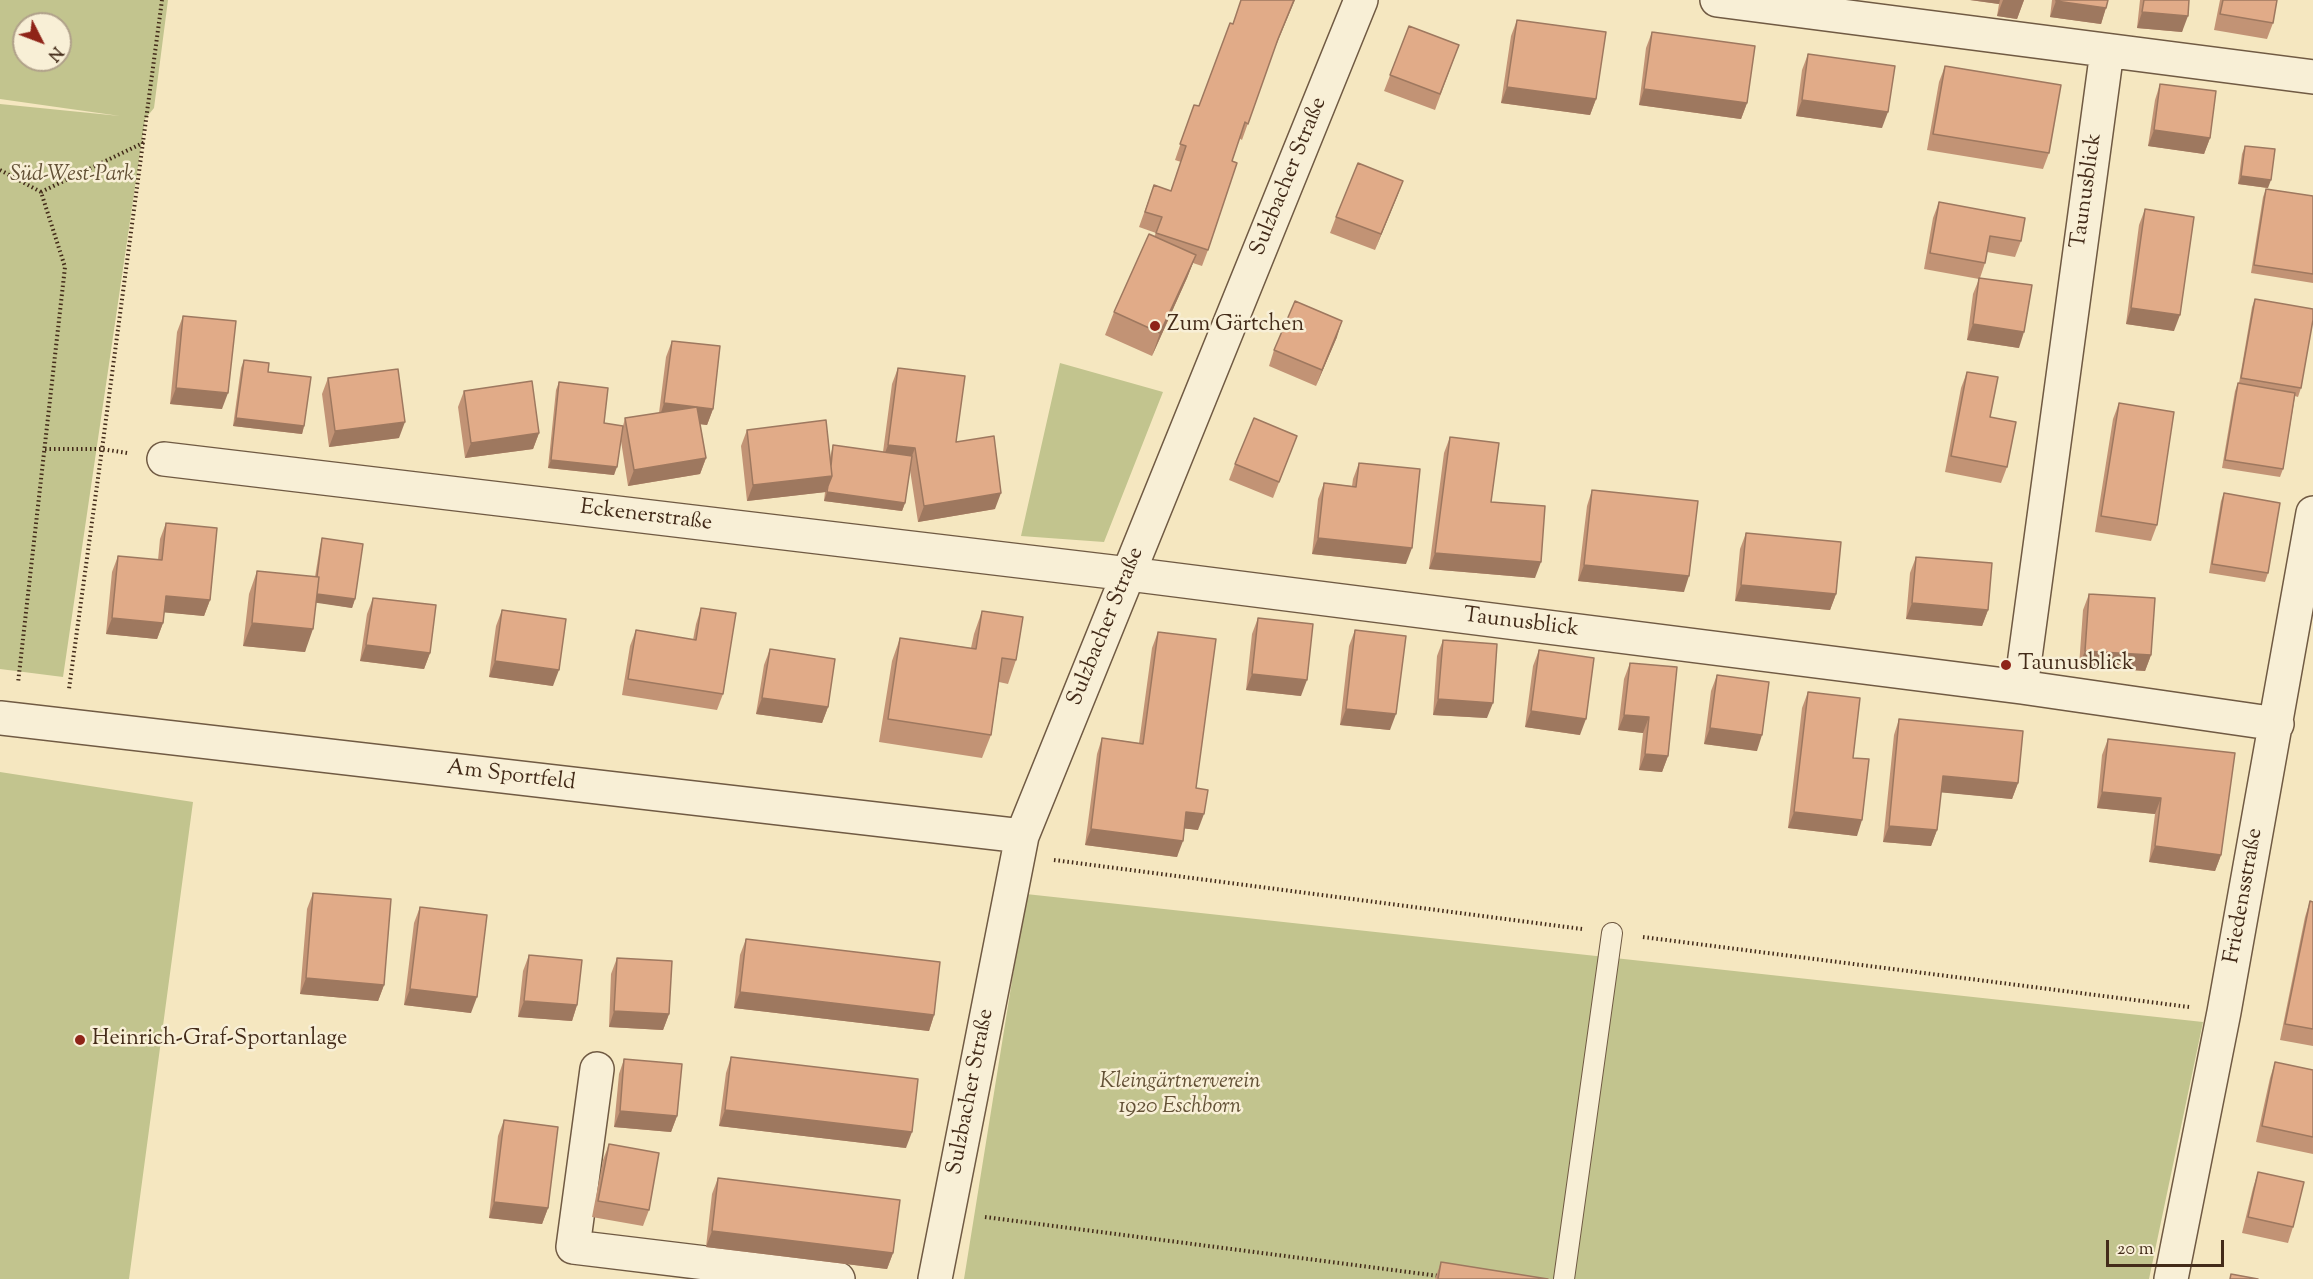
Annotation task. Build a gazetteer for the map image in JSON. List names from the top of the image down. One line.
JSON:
{"streets":{"street":["Sulzbacher Straße","Taunusblick","Eckenerstraße","Am Sportfeld","Friedensstraße"]},"crossings":[["Sulzbacher Straße","Taunusblick"],["Sulzbacher Straße","Eckenerstraße"],["Sulzbacher Straße","Am Sportfeld"],["Taunusblick","Eckenerstraße"],["Taunusblick","Friedensstraße"]],"parks":["Süd-West-Park","Kleingärtnerverein 1920 Eschborn"],"places":["Zum Gärtchen","Taunusblick","Heinrich-Graf-Sportanlage"],"scale_bar":"20 m","north":"bottom right"}
